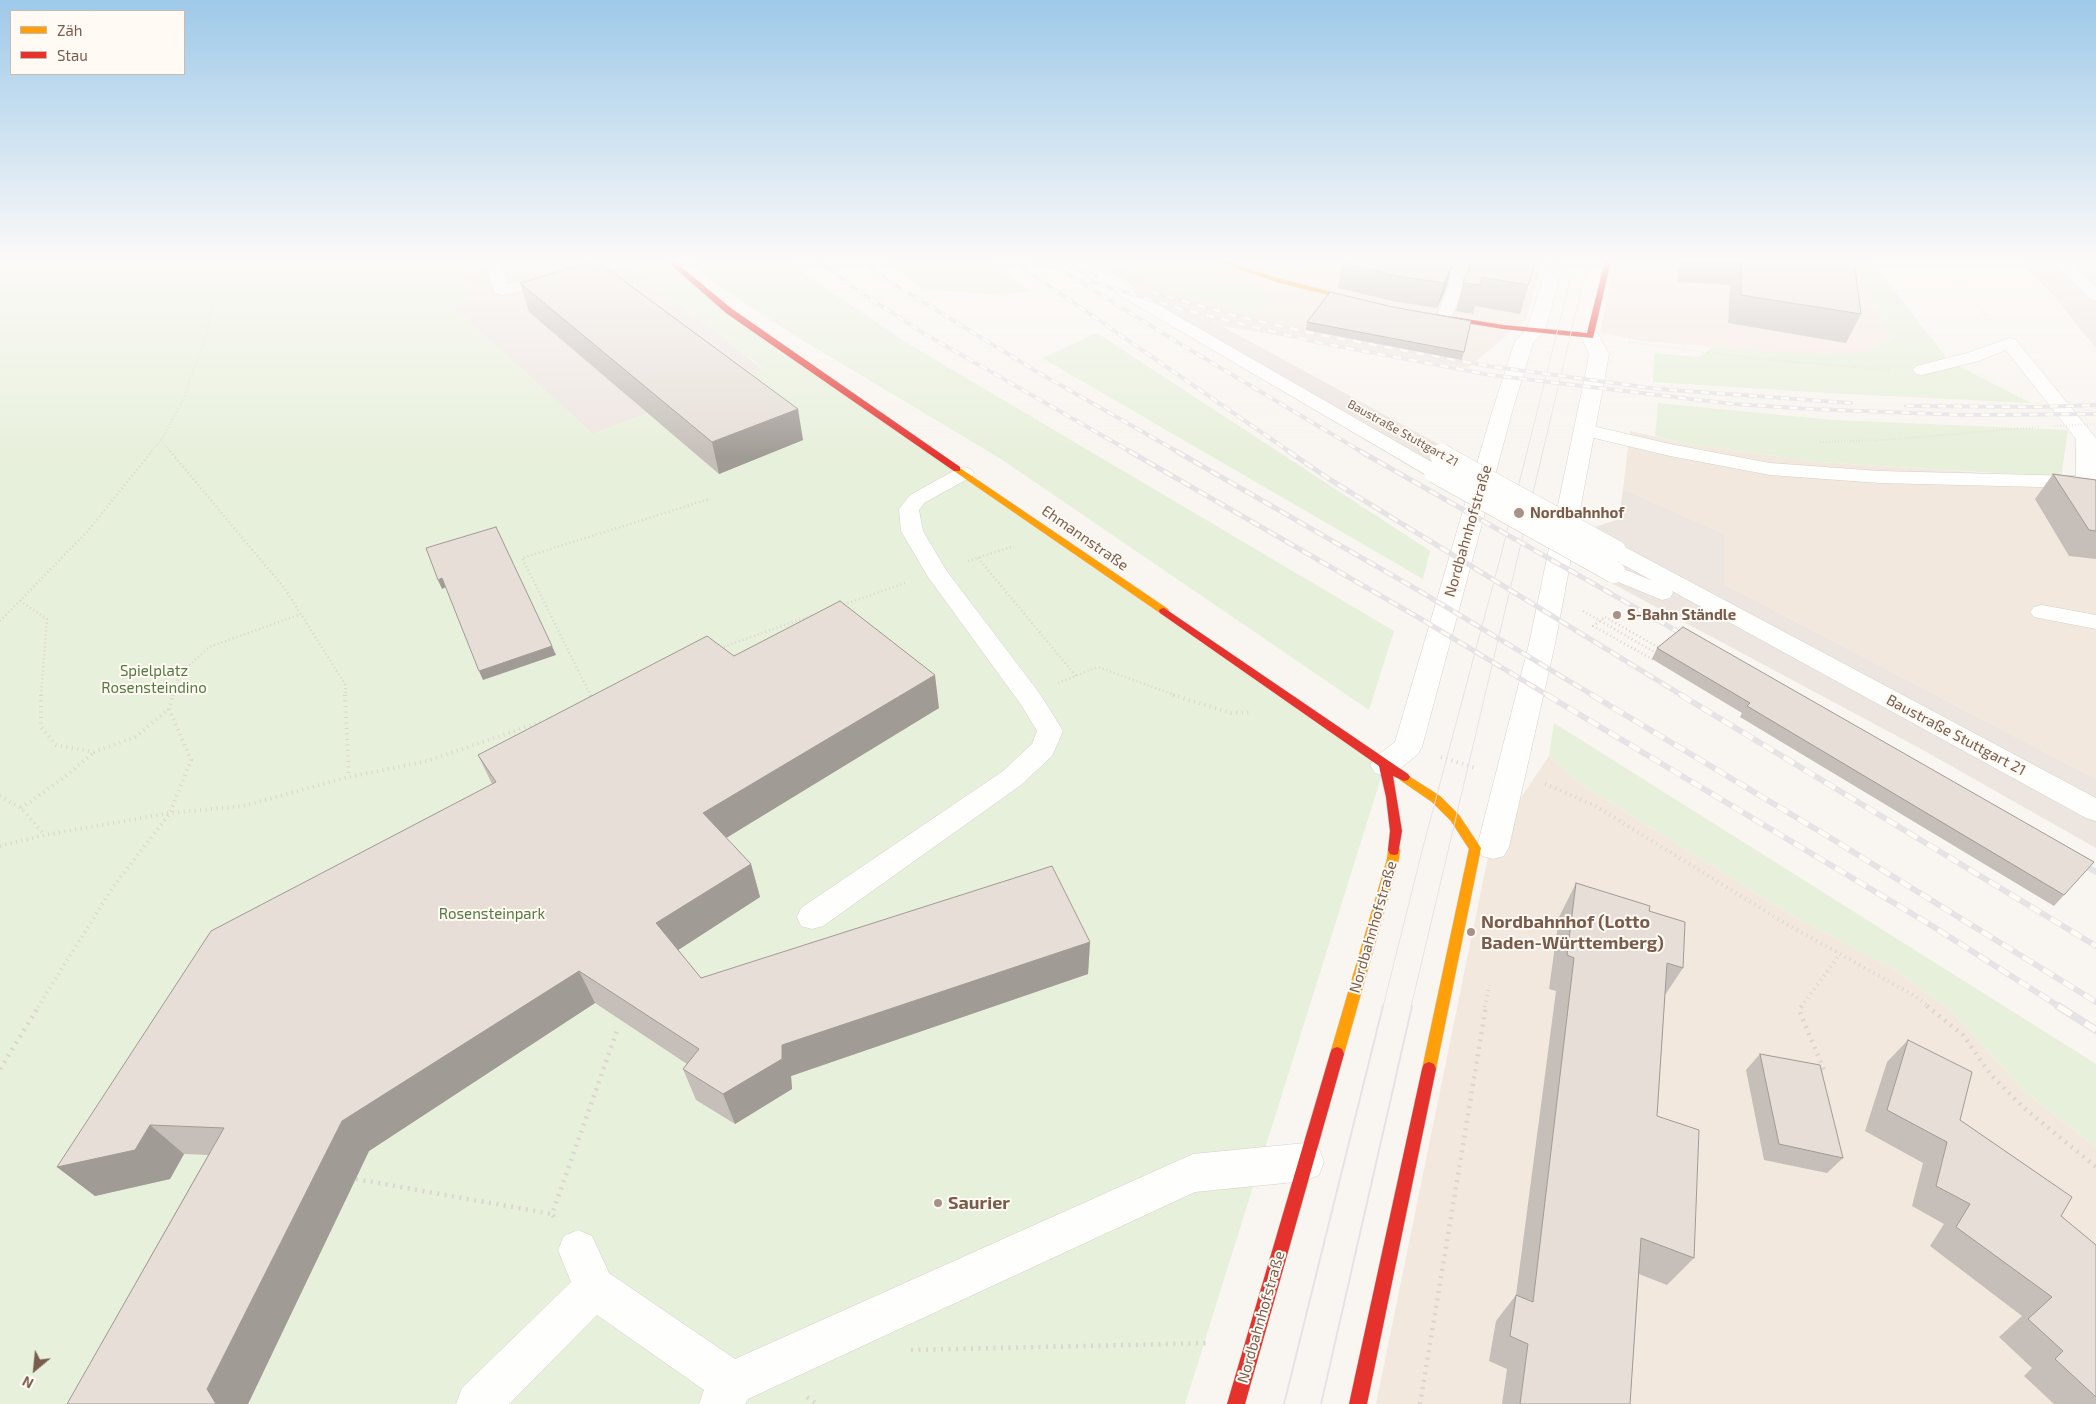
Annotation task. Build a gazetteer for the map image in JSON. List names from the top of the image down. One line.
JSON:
{"streets":{"street":["Nordbahnhofstraße","Ehmannstraße"],"lane":["Baustraße Stuttgart 21"]},"crossings":[["Nordbahnhofstraße","Ehmannstraße"]],"parks":["Spielplatz Rosensteindino","Rosensteinpark"],"places":["Nordbahnhof","S-Bahn Ständle","Nordbahnhof (Lotto Baden-Württemberg)","Saurier"],"legend":["Zäh","Stau"],"north":"bottom left"}
